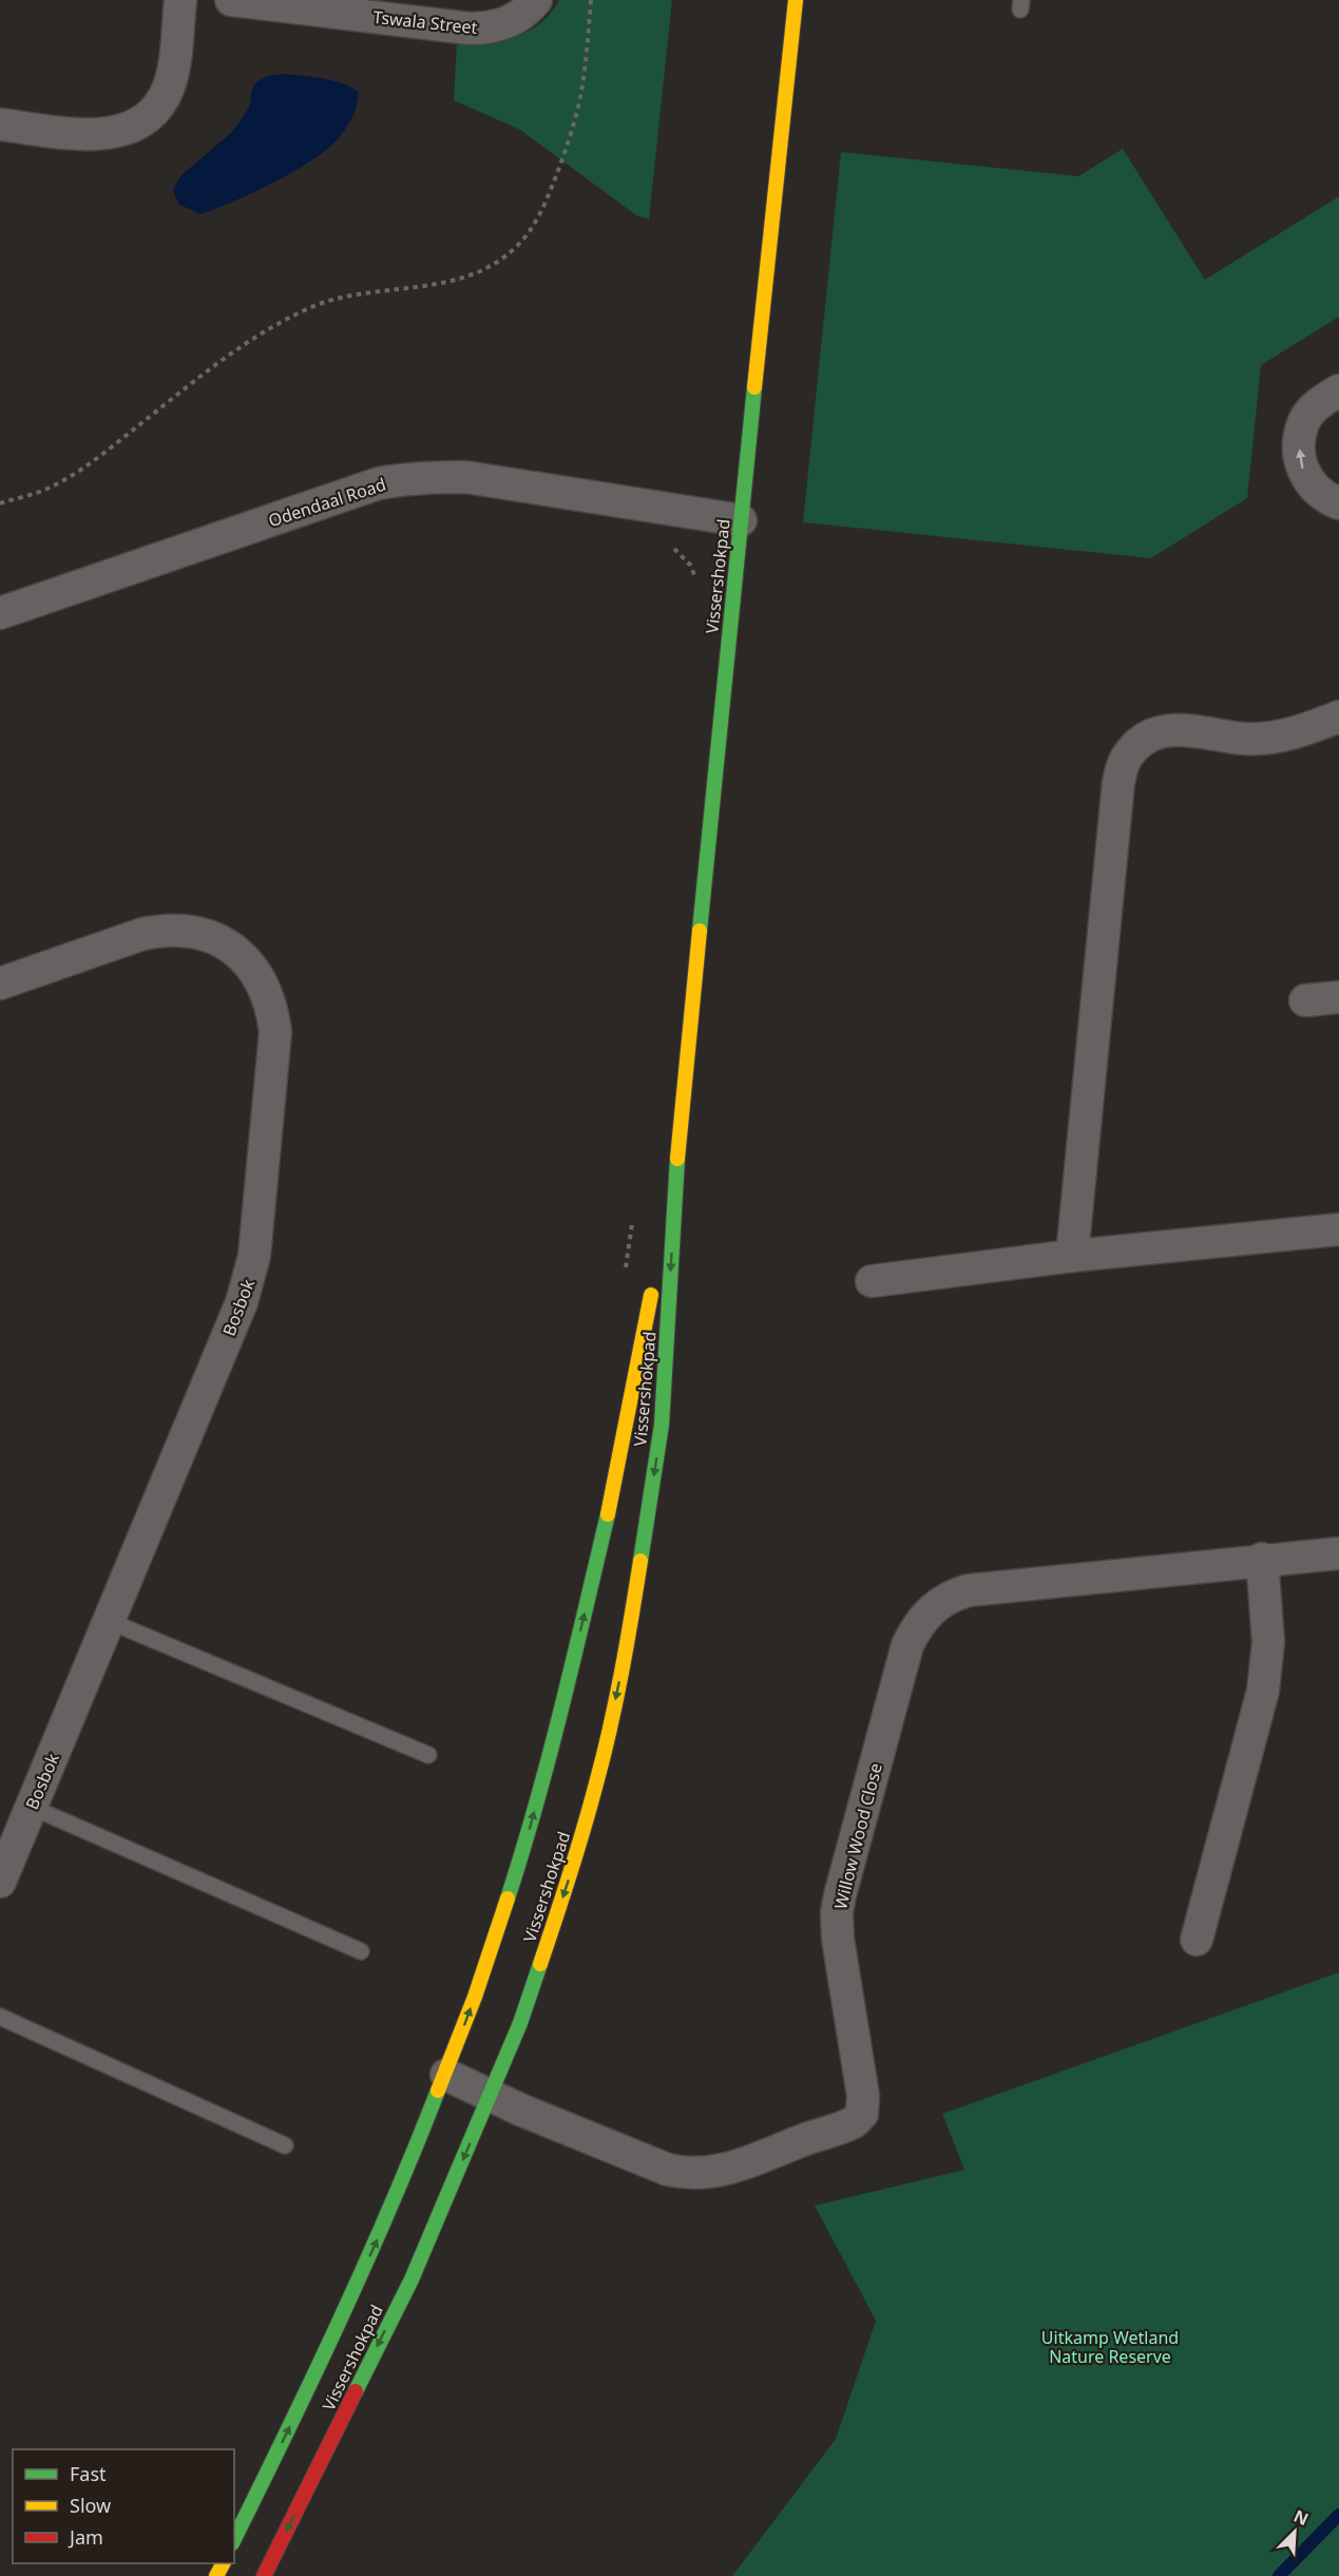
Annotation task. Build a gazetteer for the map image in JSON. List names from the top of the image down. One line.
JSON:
{"streets":{"main road":["Vissershokpad"],"street":["Tswala Street","Odendaal Road","Bosbok","Willow Wood Close"]},"crossings":[["Odendaal Road","Vissershokpad"],["Vissershokpad","Willow Wood Close"]],"parks":["Uitkamp Wetland Nature Reserve"],"legend":["Fast","Slow","Jam"],"north":"top right"}
